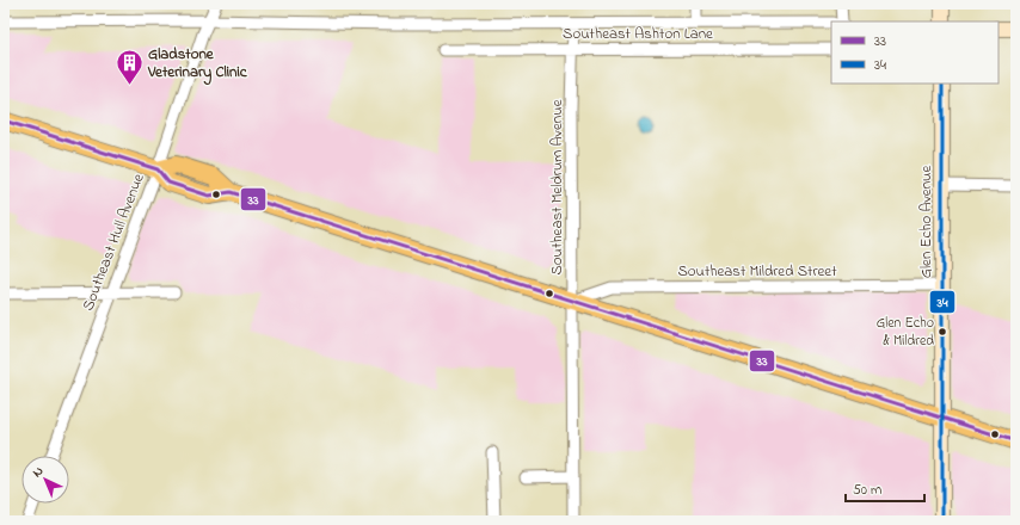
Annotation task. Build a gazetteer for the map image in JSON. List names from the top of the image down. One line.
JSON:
{"streets":{"street":["Southeast Ashton Lane","Southeast Meldrum Avenue","Glen Echo Avenue","Southeast Hull Avenue","Southeast Mildred Street"]},"crossings":[["Southeast Ashton Lane","Southeast Meldrum Avenue"],["Southeast Meldrum Avenue","Southeast Mildred Street"],["Glen Echo Avenue","Southeast Mildred Street"]],"places":{"building":["Gladstone Veterinary Clinic"],"other":["Glen Echo & Mildred"]},"lines":["transit line 34","transit line 33"],"legend":["33","34"],"scale_bar":"50 m","north":"top left"}
